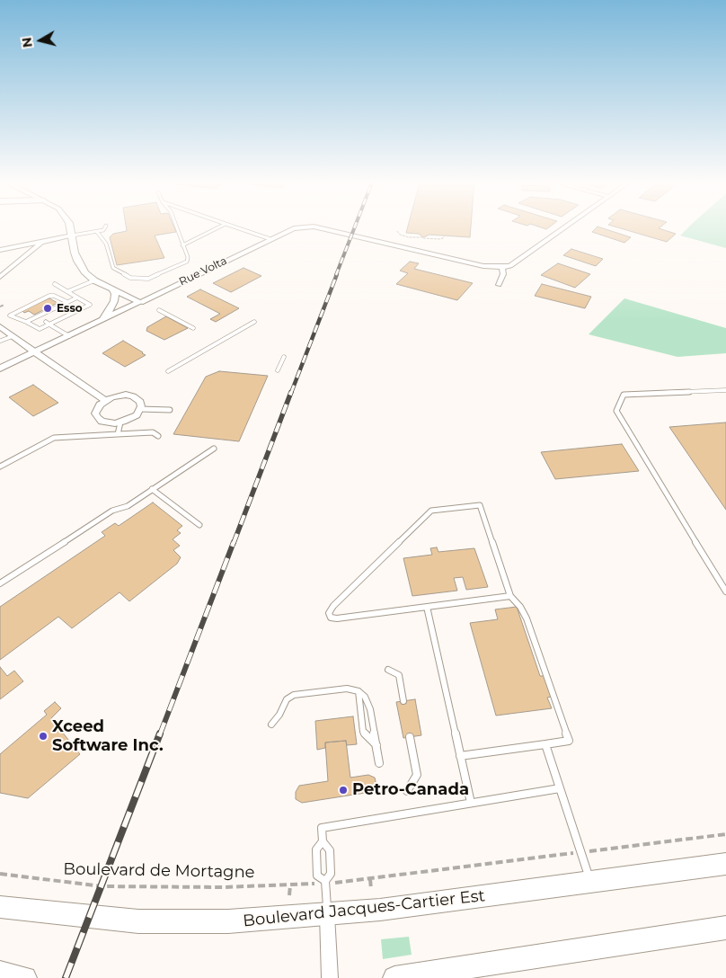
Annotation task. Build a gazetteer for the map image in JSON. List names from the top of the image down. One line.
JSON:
{"streets":{"main road":["Boulevard Jacques-Cartier Est"],"street":["Rue Volta"],"path":["Boulevard de Mortagne"]},"places":["Esso","Xceed Software Inc.","Petro-Canada"],"north":"left"}
